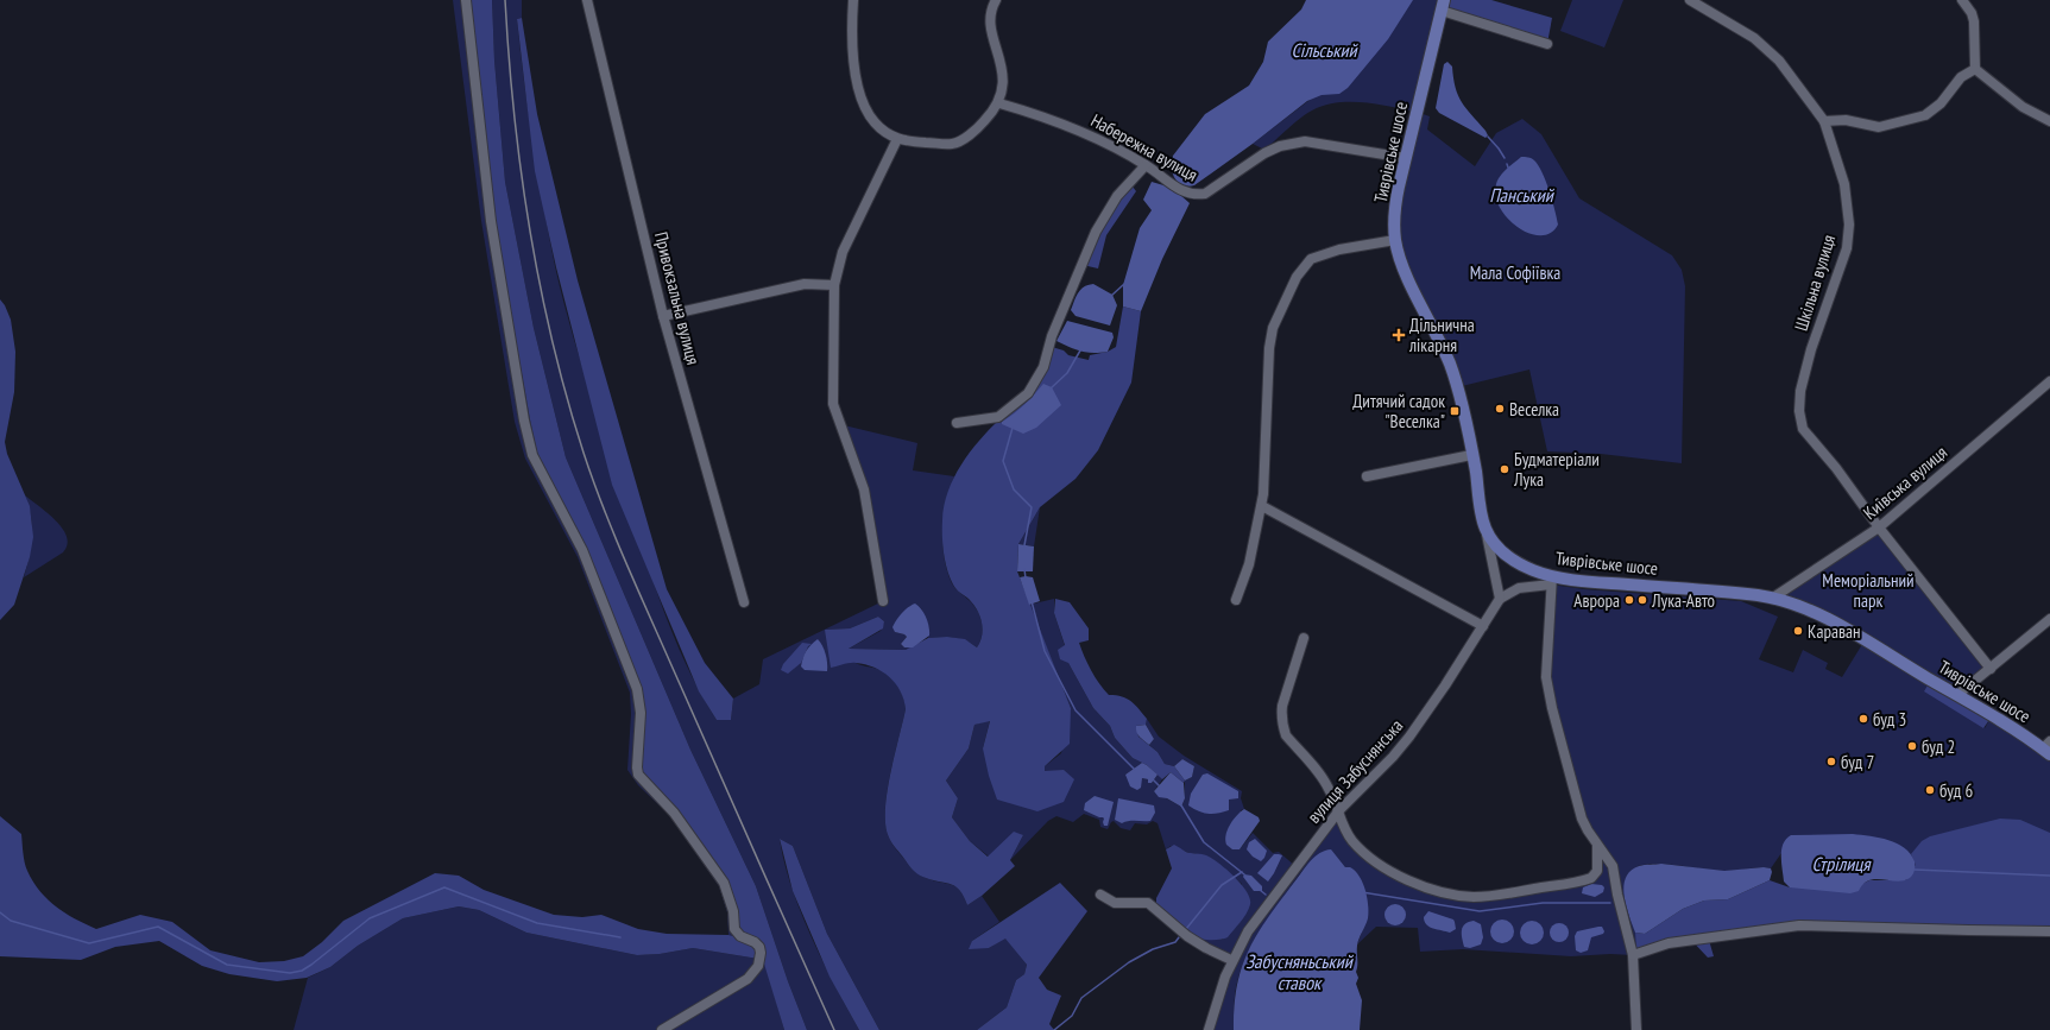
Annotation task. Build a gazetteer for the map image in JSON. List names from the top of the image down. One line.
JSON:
{"streets":{"main road":["Тиврівське шосе"],"street":["Набережна вулиця","Шкільна вулиця","Привокзальна вулиця","Київська вулиця","вулиця Забуснянська"]},"crossings":[["Набережна вулиця","Тиврівське шосе"],["Тиврівське шосе","Київська вулиця"],["Шкільна вулиця","Київська вулиця"]],"water":["Сільський","Панський","Стрілиця","Забусняньський ставок"],"parks":["Мала Софіївка","Меморіальний парк"],"places":{"health":["Дільнична лікарня"],"other":["Веселка","Будматеріали Лука","Аврора","Лука-Авто","Караван","буд 3","буд 2","буд 7","буд 6"],"transit":["Дитячий садок \"Веселка\""]}}
